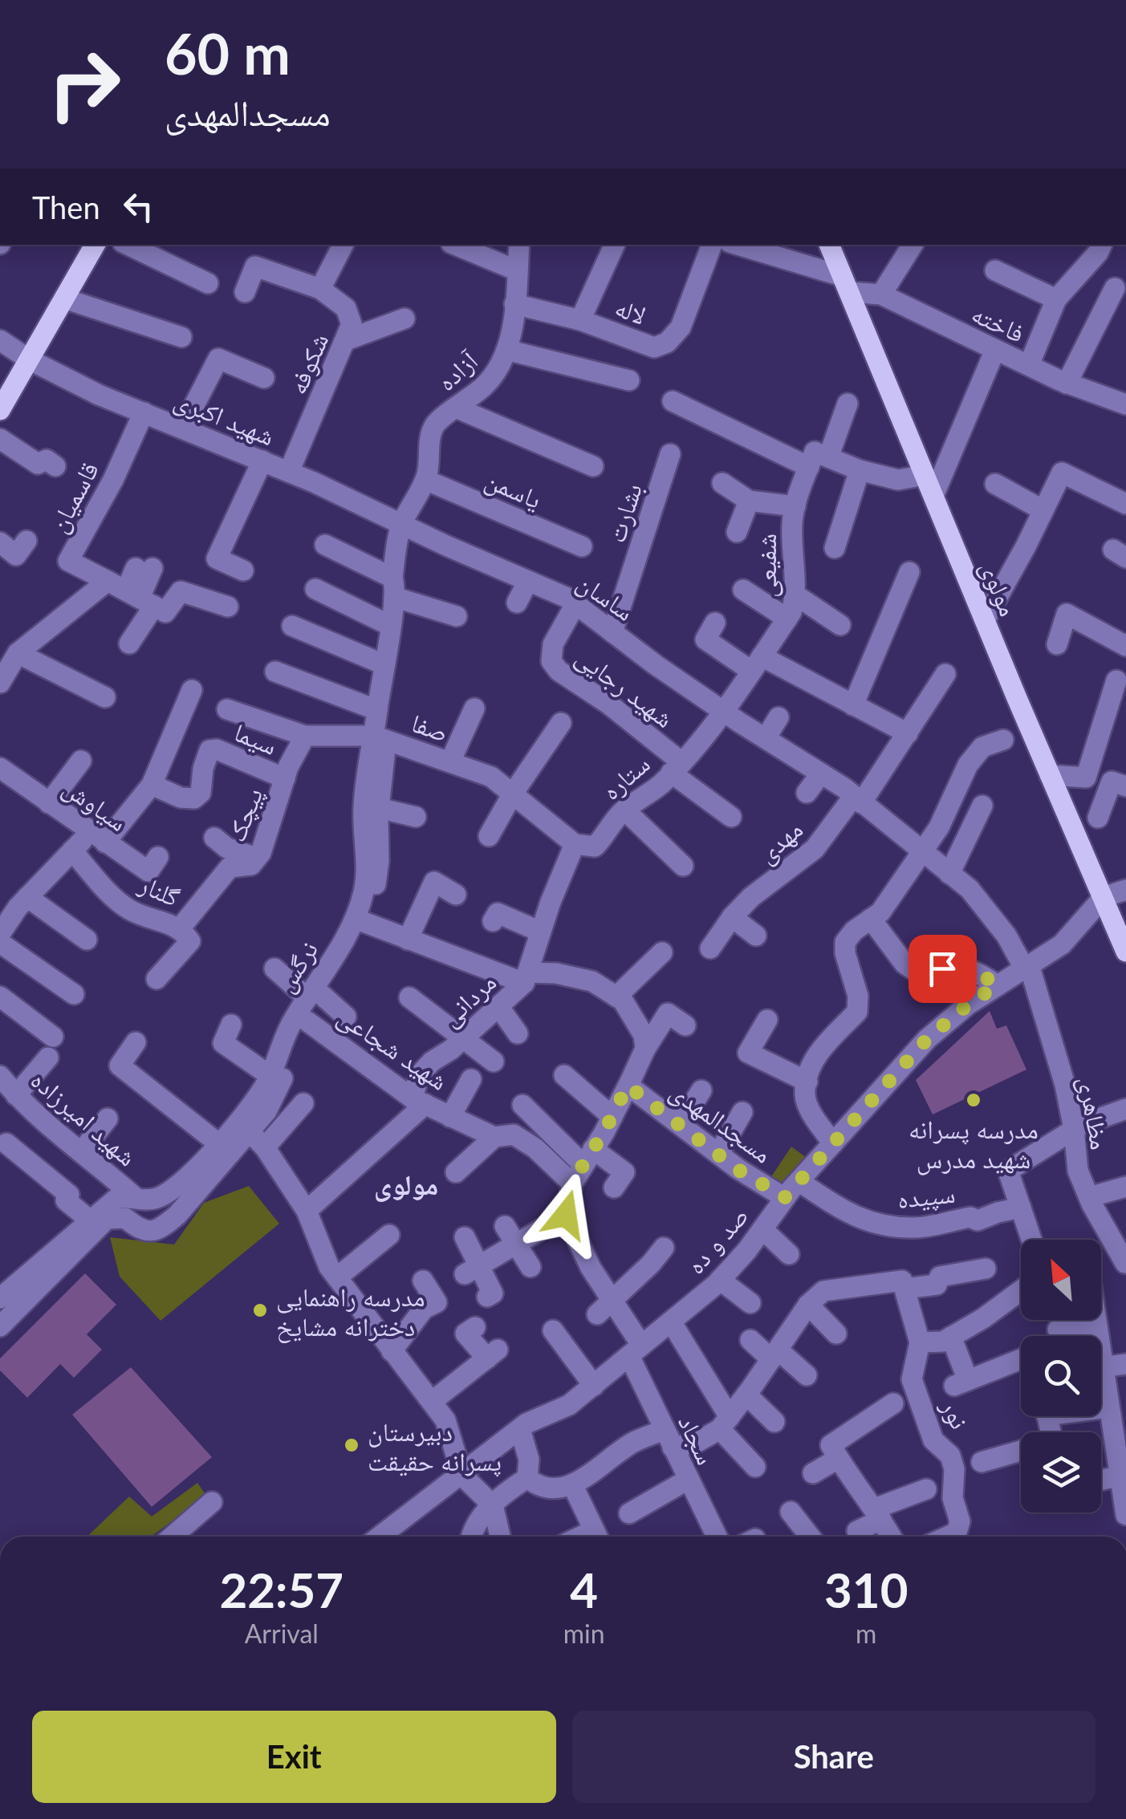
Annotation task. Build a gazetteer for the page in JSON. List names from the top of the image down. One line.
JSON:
{"streets":{"main road":["مولوی"],"street":["لاله","فاخته","شکوفه","آزاده","شهید اکبری","یاسمن","قاسمیان","بشارت","شفیعی","ساسان","شهید رجایی","صفا","سیما","ستاره","سیاوش","پیچک","مهدی","گلنار","نرگس","مردانی","شهید شجاعی","مظاهری","شهید امیرزاده","مسجدالمهدی","سپیده","صد و ده","نور","سجاد"]},"crossings":[["لاله","آزاده"],["فاخته","مولوی"],["شکوفه","شهید اکبری"],["آزاده","شهید اکبری"],["آزاده","یاسمن"],["آزاده","ساسان"],["آزاده","نرگس"],["شهید اکبری","قاسمیان"],["شهید اکبری","ساسان"],["شهید اکبری","نرگس"],["بشارت","ساسان"],["شفیعی","ساسان"],["شفیعی","ستاره"],["مولوی","صد و ده"],["ساسان","شهید رجایی"],["ساسان","ستاره"],["ساسان","مهدی"],["ساسان","نرگس"],["ساسان","مظاهری"],["ساسان","صد و ده"],["شهید رجایی","ستاره"],["صفا","ستاره"],["صفا","پیچک"],["صفا","نرگس"],["سیما","پیچک"],["ستاره","مردانی"],["پیچک","گلنار"],["نرگس","شهید شجاعی"],["نرگس","شهید امیرزاده"],["مردانی","شهید شجاعی"],["مظاهری","صد و ده"],["مسجدالمهدی","صد و ده"],["سپیده","صد و ده"],["صد و ده","سجاد"]],"districts":["مولوی"],"places":["مدرسه پسرانه شهید مدرس","مدرسه راهنمایی دخترانه مشایخ","دبیرستان پسرانه حقیقت"],"north":"top left","page":{"turn":["60 m","مسجدالمهدی"],"then":"Then","eta":["22:57","Arrival","4","min","310","m"],"buttons":["Exit","Share"]}}
